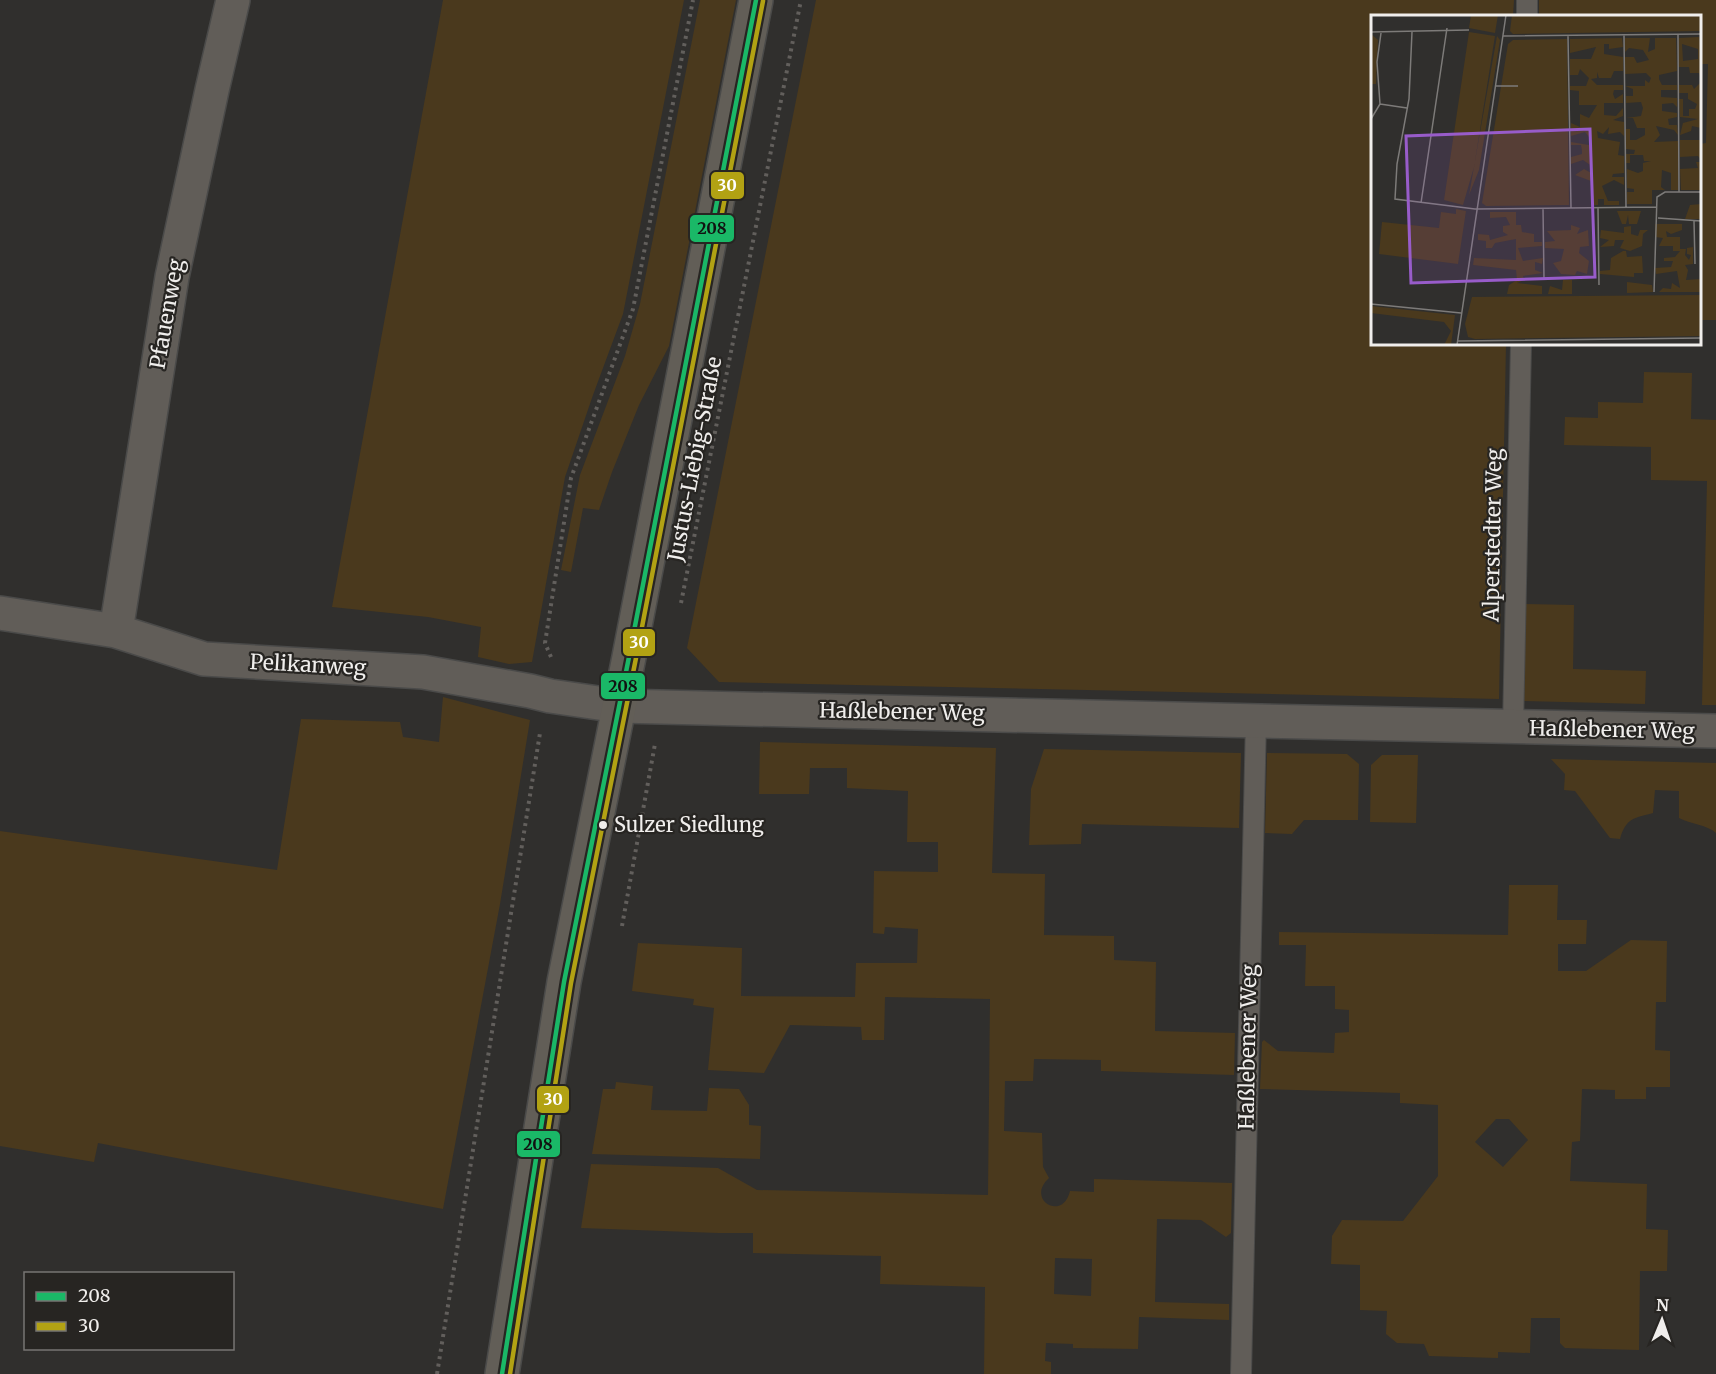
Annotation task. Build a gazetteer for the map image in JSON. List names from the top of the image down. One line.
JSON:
{"streets":{"street":["Pfauenweg","Pelikanweg","Haßlebener Weg"],"lane":["Alperstedter Weg"],"path":["Justus-Liebig-Straße"]},"crossings":[["Pfauenweg","Pelikanweg"],["Alperstedter Weg","Haßlebener Weg"],["Pelikanweg","Haßlebener Weg"]],"places":["Sulzer Siedlung"],"lines":["transit line 208","transit line 30"],"legend":["208","30"],"north":"top"}
